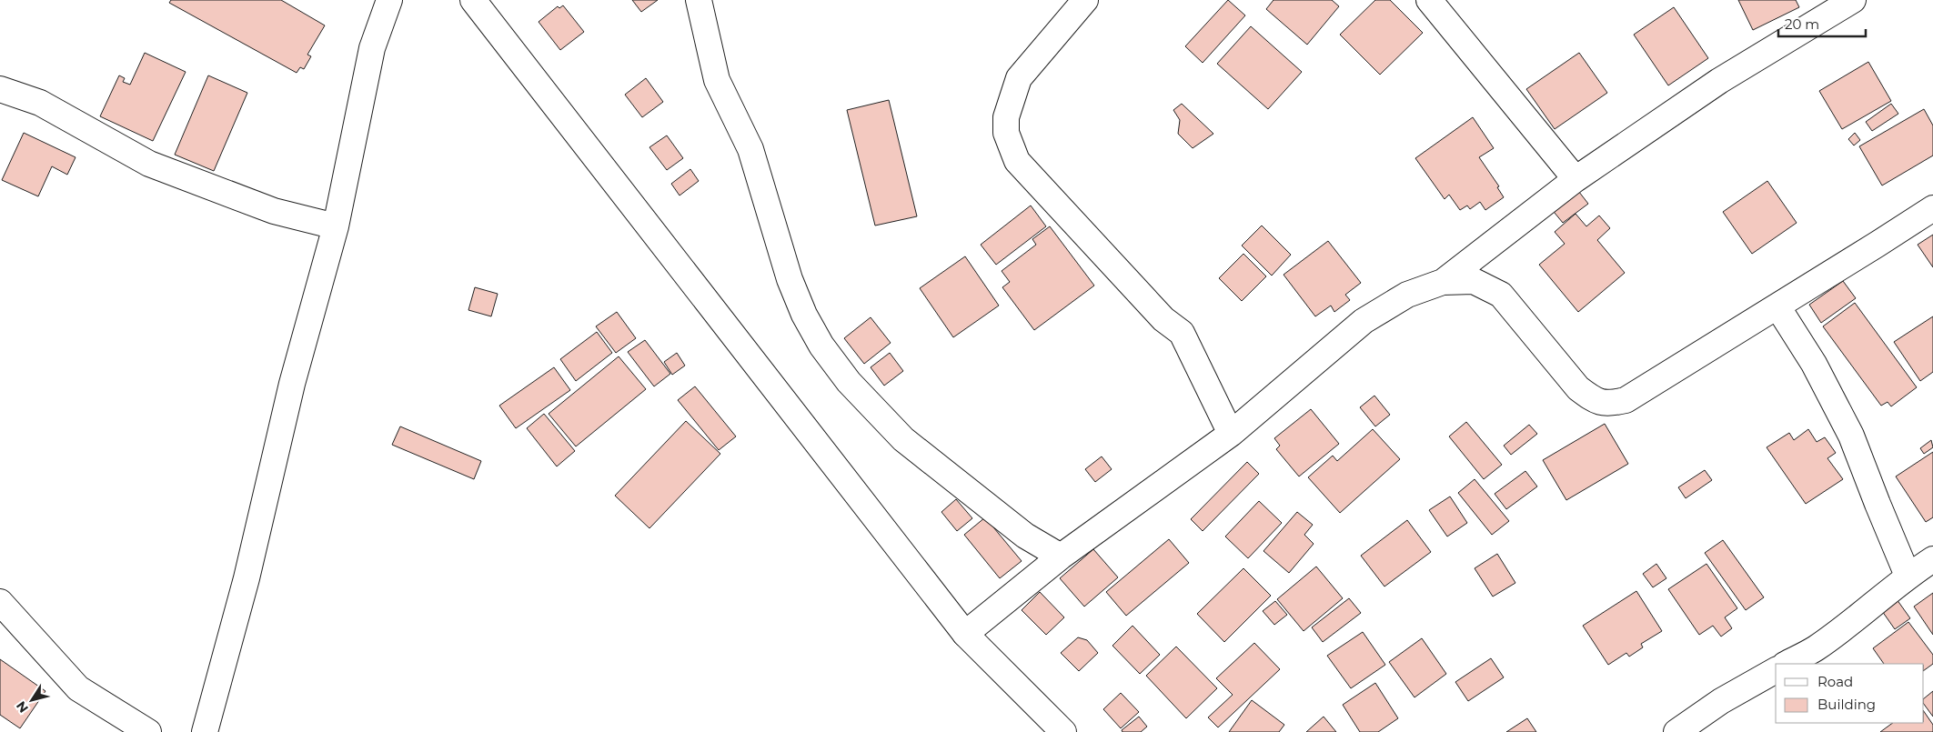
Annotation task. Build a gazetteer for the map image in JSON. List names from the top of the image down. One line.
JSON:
{"legend":["Road","Building"],"scale_bar":"20 m","north":"bottom left"}
